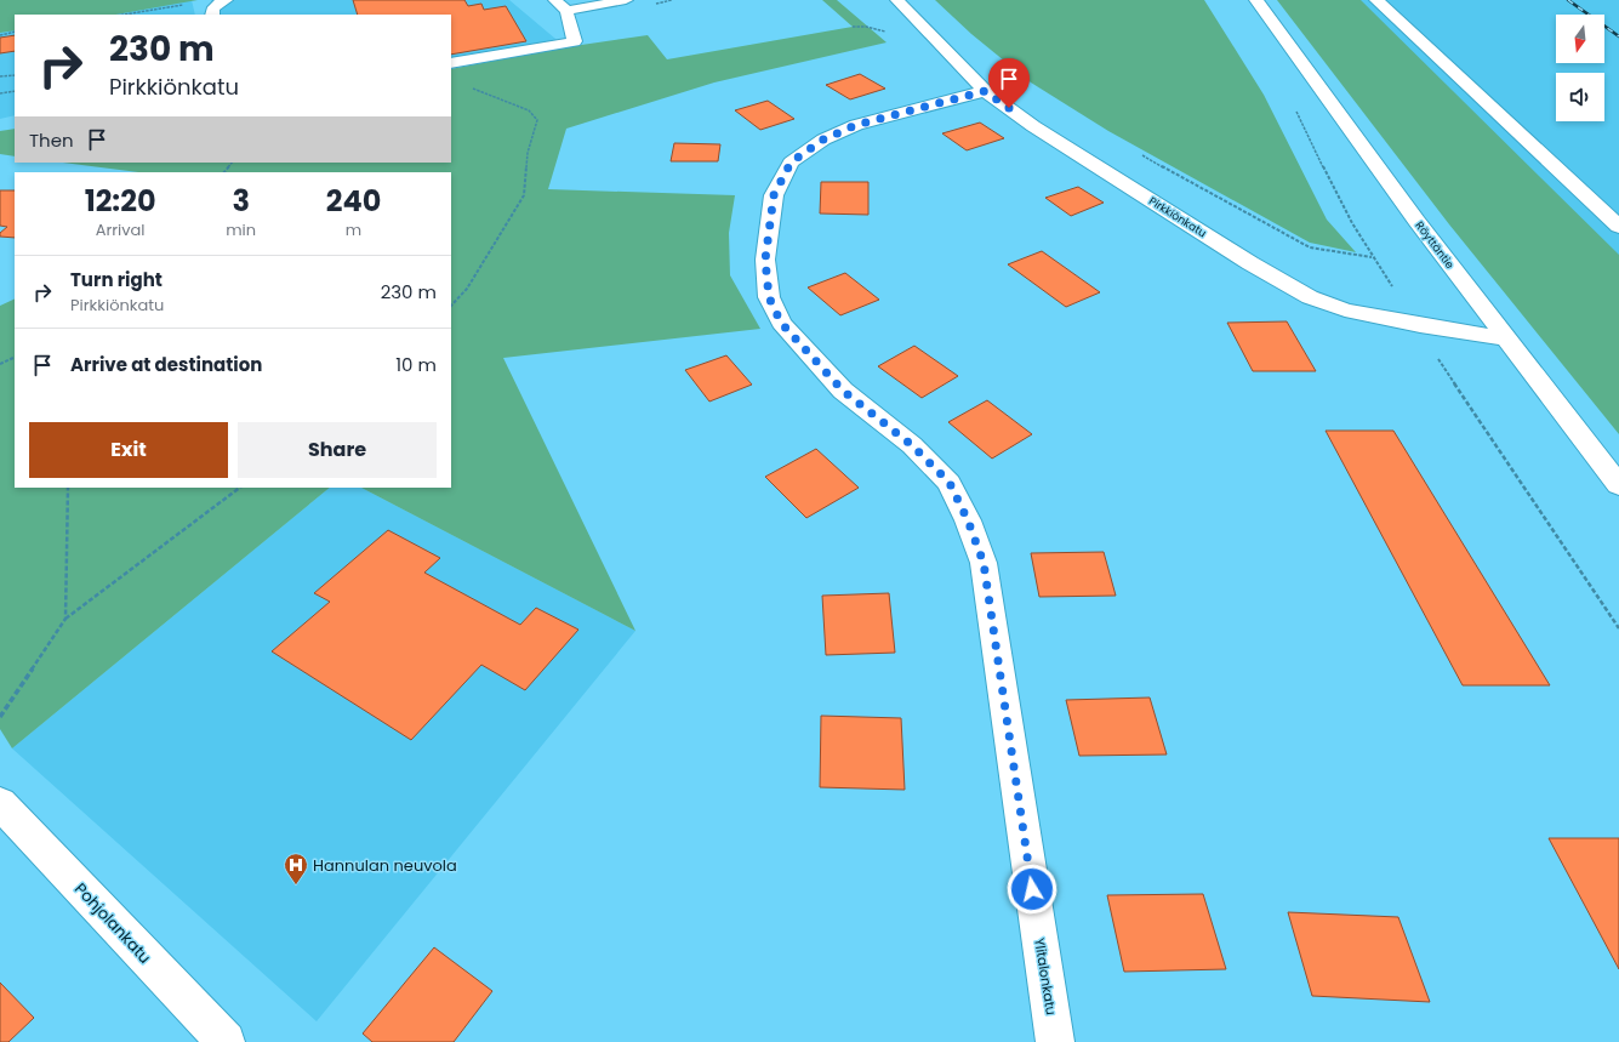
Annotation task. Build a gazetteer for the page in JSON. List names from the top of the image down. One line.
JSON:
{"streets":{"street":["Pirkkiönkatu","Röyttäntie","Pohjolankatu","Ylitalonkatu"]},"crossings":[["Pirkkiönkatu","Röyttäntie"],["Pirkkiönkatu","Ylitalonkatu"]],"places":{"hospital":["Hannulan neuvola"]},"north":"bottom","page":{"turn":["230 m","Pirkkiönkatu"],"then":"Then","eta":["12:20","Arrival","3","min","240","m"],"list":[{"name":"Turn right","note":"Pirkkiönkatu","value":"230 m"},{"name":"Arrive at destination","value":"10 m"}],"buttons":["Exit","Share"]}}
